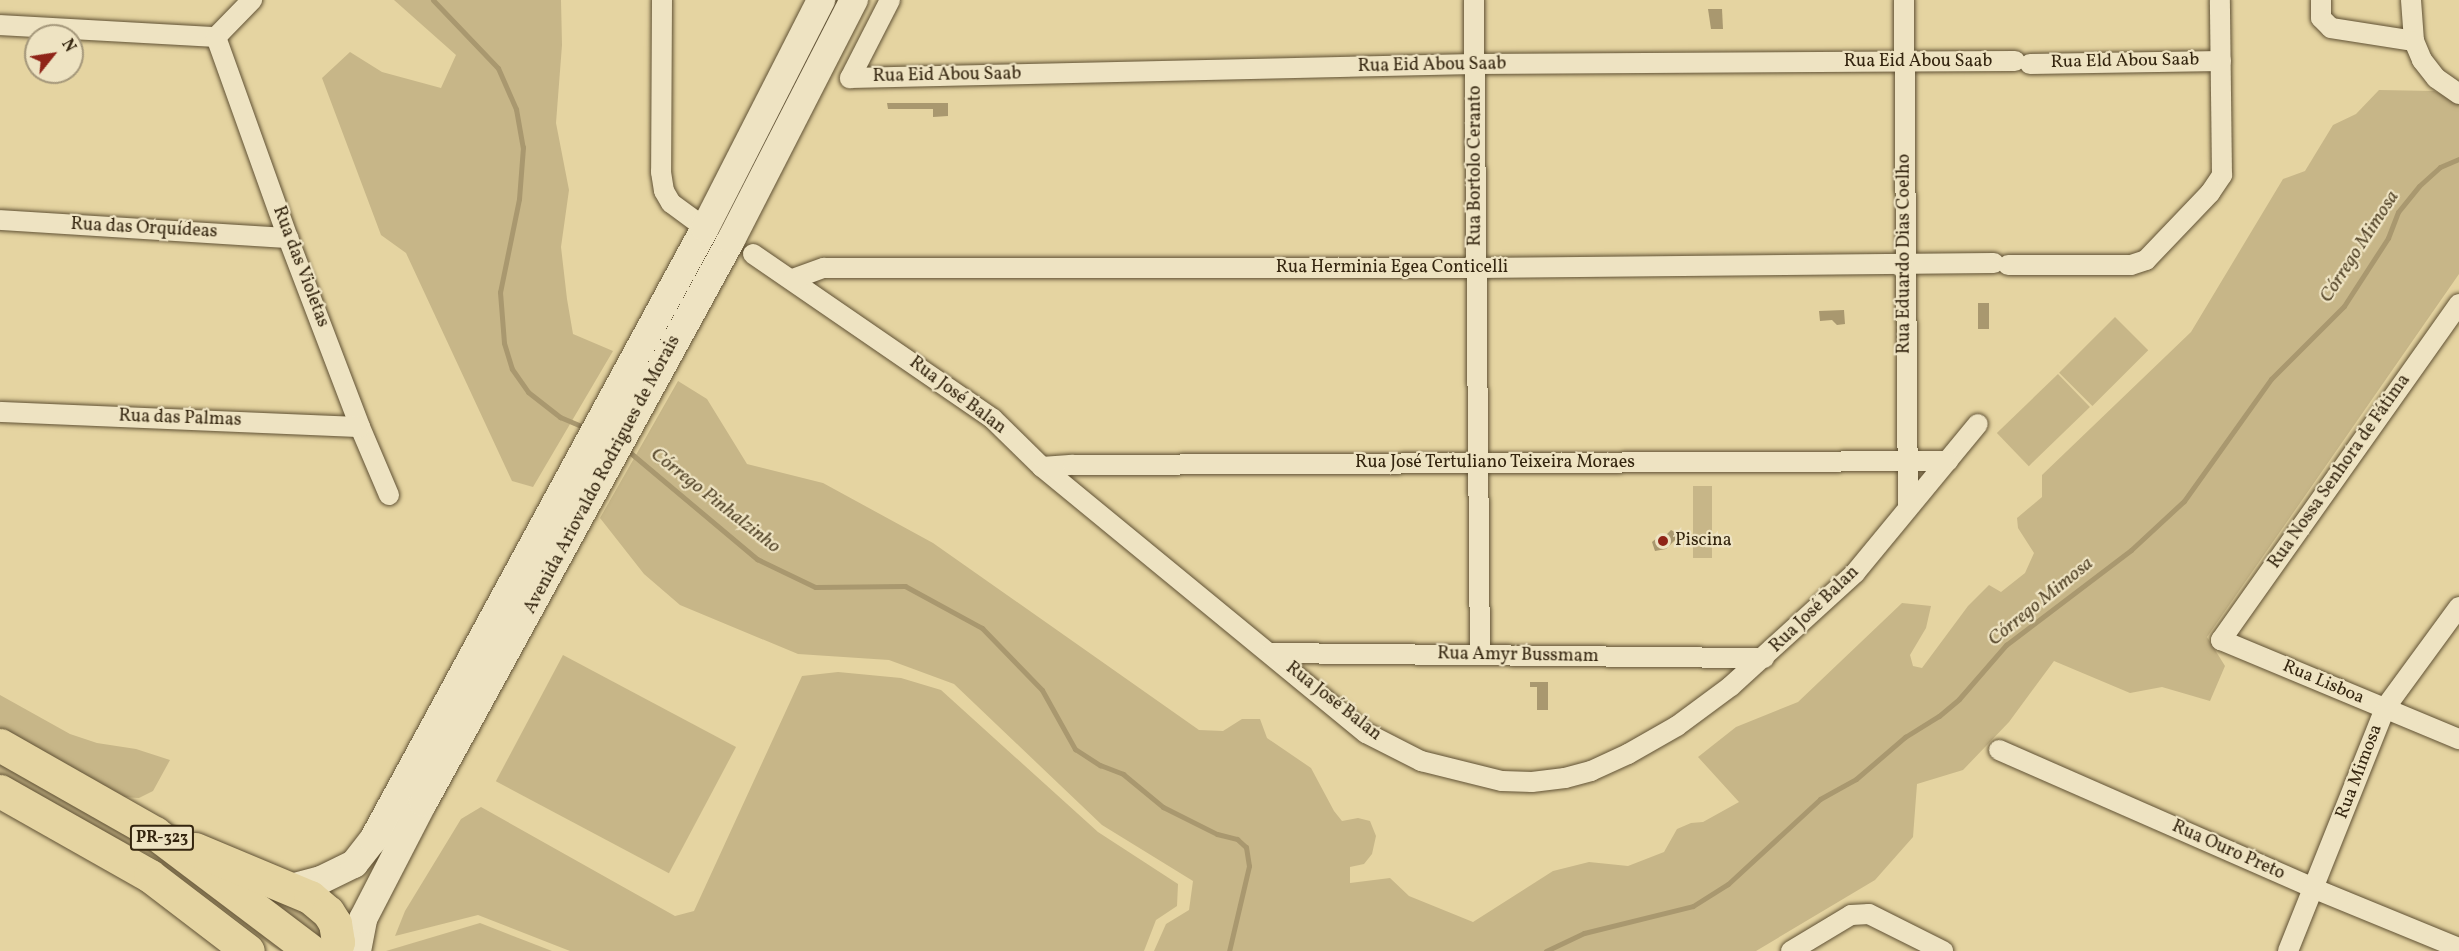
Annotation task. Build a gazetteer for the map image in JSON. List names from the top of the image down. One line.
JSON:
{"streets":{"highway":["PR-323"],"street":["Rua Eid Abou Saab","Rua Eld Abou Saab","Rua Bortolo Ceranto","Rua das Orquídeas","Rua Eduardo Dias Coelho","Rua das Violetas","Rua Herminia Egea Conticelli","Rua José Balan","Rua das Palmas","Rua José Tertuliano Teixeira Moraes","Rua Nossa Senhora de Fátima","Avenida Ariovaldo Rodrigues de Morais","Rua Amyr Bussmam","Rua Lisboa","Rua Mimosa","Rua Ouro Preto"]},"crossings":[["Rua Eid Abou Saab","Rua Eld Abou Saab"],["Rua Eid Abou Saab","Rua Bortolo Ceranto"],["Rua Eid Abou Saab","Rua Eduardo Dias Coelho"],["Rua Eld Abou Saab","Rua Herminia Egea Conticelli"],["Rua Bortolo Ceranto","Rua Herminia Egea Conticelli"],["Rua Bortolo Ceranto","Rua José Tertuliano Teixeira Moraes"],["Rua Bortolo Ceranto","Rua Amyr Bussmam"],["Rua das Orquídeas","Rua das Violetas"],["Rua Eduardo Dias Coelho","Rua Herminia Egea Conticelli"],["Rua Eduardo Dias Coelho","Rua José Balan"],["Rua Eduardo Dias Coelho","Rua José Tertuliano Teixeira Moraes"],["Rua das Violetas","Rua das Palmas"],["Rua Herminia Egea Conticelli","Rua José Balan"],["Rua José Balan","Rua José Tertuliano Teixeira Moraes"],["Rua José Balan","Rua Amyr Bussmam"],["Rua Nossa Senhora de Fátima","Rua Lisboa"],["Rua Lisboa","Rua Mimosa"],["Rua Mimosa","Rua Ouro Preto"]],"water":["Córrego Mimosa","Córrego Pinhalzinho"],"places":["Piscina"],"north":"top right"}
